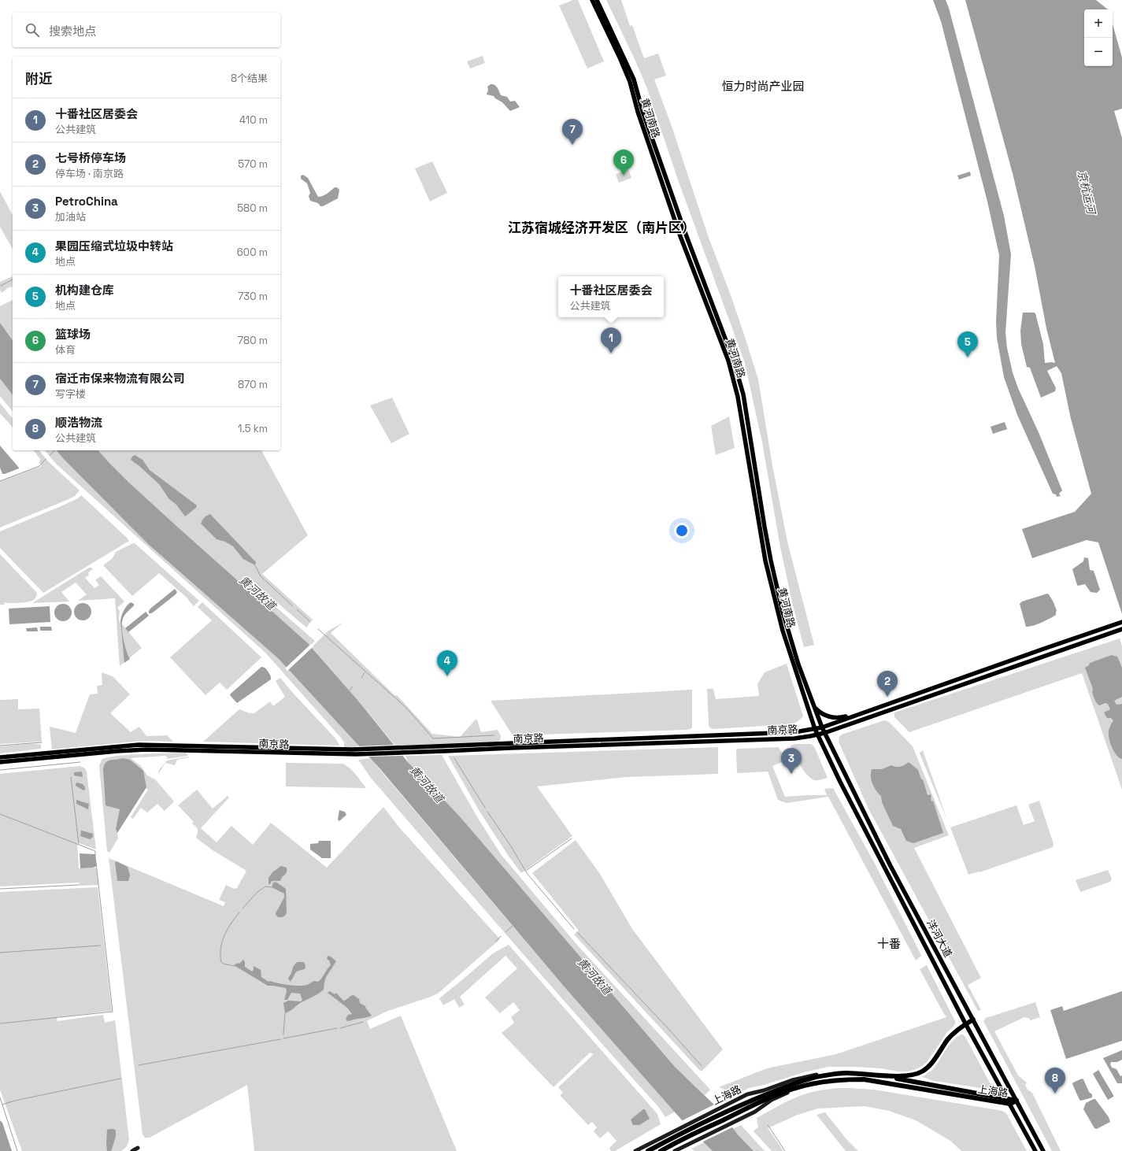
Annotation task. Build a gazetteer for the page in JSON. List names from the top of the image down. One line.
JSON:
{"streets":{"highway":["上海路"],"main road":["黄河南路","南京路","洋河大道"]},"crossings":[["黄河南路","南京路"],["黄河南路","洋河大道"],["南京路","洋河大道"],["洋河大道","上海路"]],"districts":["恒力时尚产业园","江苏宿城经济开发区（南片区）","十番"],"water":["京杭运河","黄河故道"],"page":{"map_buttons":["+","−"],"search":"搜索地点","heading":["附近","8个结果"],"list":[{"mark":"1","name":"十番社区居委会","note":"公共建筑","value":"410 m"},{"mark":"2","name":"七号桥停车场","note":"停车场 · 南京路","value":"570 m"},{"mark":"3","name":"PetroChina","note":"加油站","value":"580 m"},{"mark":"4","name":"果园压缩式垃圾中转站","note":"地点","value":"600 m"},{"mark":"5","name":"机构建仓库","note":"地点","value":"730 m"},{"mark":"6","name":"篮球场","note":"体育","value":"780 m"},{"mark":"7","name":"宿迁市保来物流有限公司","note":"写字楼","value":"870 m"},{"mark":"8","name":"顺浩物流","note":"公共建筑","value":"1.5 km"}],"pins":["7","6","1","5","4","2","3","8"],"popup":["十番社区居委会","公共建筑"]}}
